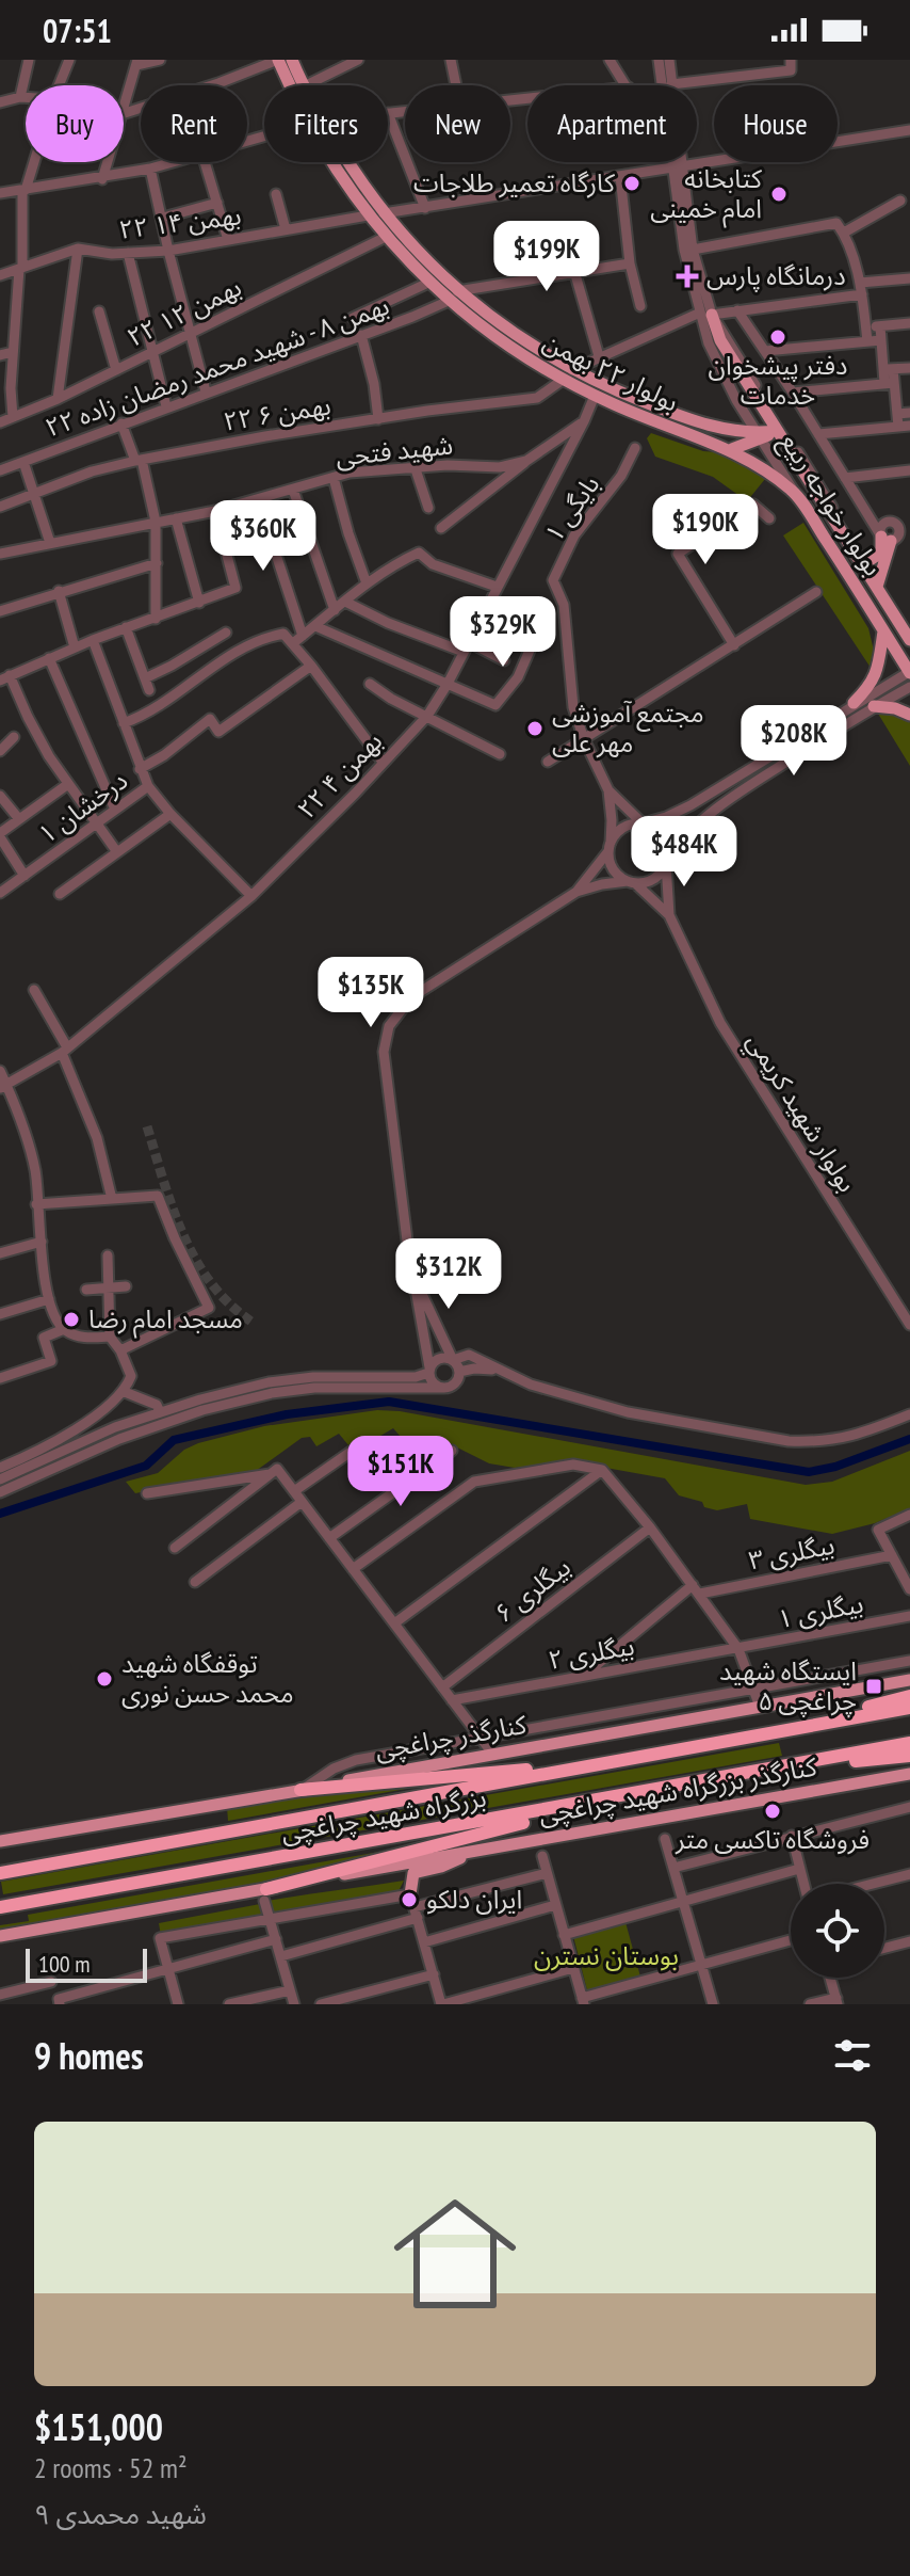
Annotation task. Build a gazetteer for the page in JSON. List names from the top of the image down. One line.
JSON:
{"streets":{"highway":["بزرگراه شهید چراغچی"],"main road":["بولوار ۲۲ بهمن","بولوار خواجه ربیع","کنارگذر چراغچی","کنارگذر بزرگراه شهید چراغچی"],"street":["۲۲ بهمن ۱۴","۲۲ بهمن ۱۲","۲۲ بهمن ۸ - شهید محمد رمضان زاده","۲۲ بهمن ۶","شهید فتحی","بایگی ۱","۲۲ بهمن ۴","درخشان ۱","بولوار شهيد كريمي","بیگلری ۳","بیگلری ۶","بیگلری ۱","بیگلری ۲"]},"crossings":[["۲۲ بهمن ۱۴","بولوار ۲۲ بهمن"],["۲۲ بهمن ۱۲","بولوار ۲۲ بهمن"],["۲۲ بهمن ۸ - شهید محمد رمضان زاده","بولوار ۲۲ بهمن"],["بولوار ۲۲ بهمن","۲۲ بهمن ۶"],["بولوار ۲۲ بهمن","بولوار خواجه ربیع"],["بولوار ۲۲ بهمن","۲۲ بهمن ۴"],["۲۲ بهمن ۶","بولوار خواجه ربیع"],["شهید فتحی","۲۲ بهمن ۴"],["بیگلری ۱","بیگلری ۲"]],"parks":["بوستان نسترن"],"places":{"other":["کارگاه تعمیر طلاجات","کتابخانه امام خمینی","دفتر پیشخوان خدمات","مجتمع آموزشی مهر علی","مسجد امام رضا","توقفگاه شهید محمد حسن نوری","فروشگاه تاکسی متر","ایران دلکو"],"health":["درمانگاه پارس"],"transit":["ایستگاه شهید چراغچی ۵"]},"scale_bar":"100 m","page":{"status":"07:51","chip":["Buy","Rent","Filters","New","Apartment","House"],"price":["$199K","$190K","$360K","$329K","$208K","$484K","$135K","$312K","$151K"],"scale":"100 m","heading":"9 homes","list":[{"name":"$151,000","note":"2 rooms · 52 m² · شهید محمدی ۹"}]}}
